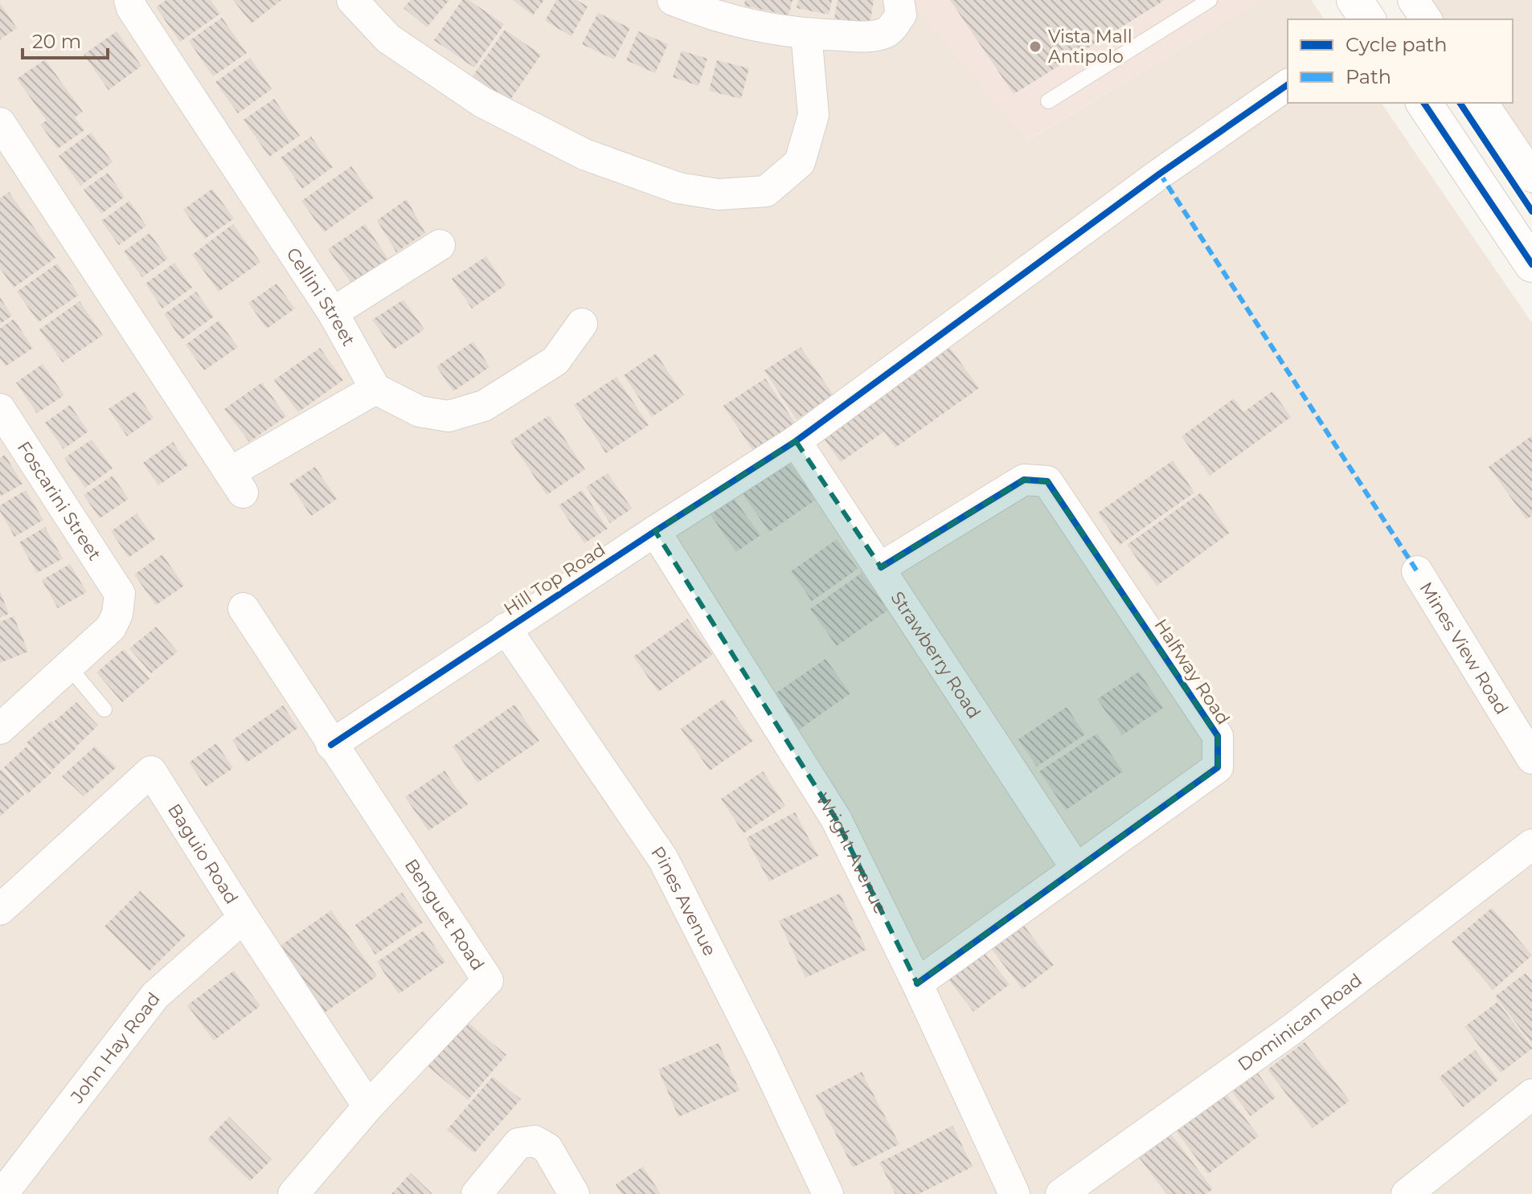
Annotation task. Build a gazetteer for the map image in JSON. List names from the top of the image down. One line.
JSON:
{"streets":{"street":["Cellini Street","Foscarini Street","Hill Top Road","Mines View Road","Strawberry Road","Halfway Road","Baguio Road","Wright Avenue","Pines Avenue","Benguet Road","Dominican Road","John Hay Road"]},"crossings":[["Hill Top Road","Strawberry Road"],["Hill Top Road","Wright Avenue"],["Hill Top Road","Pines Avenue"],["Hill Top Road","Benguet Road"],["Strawberry Road","Halfway Road"],["Halfway Road","Wright Avenue"],["Baguio Road","Benguet Road"],["Baguio Road","John Hay Road"]],"places":["Vista Mall Antipolo"],"legend":["Cycle path","Path"],"scale_bar":"20 m"}
